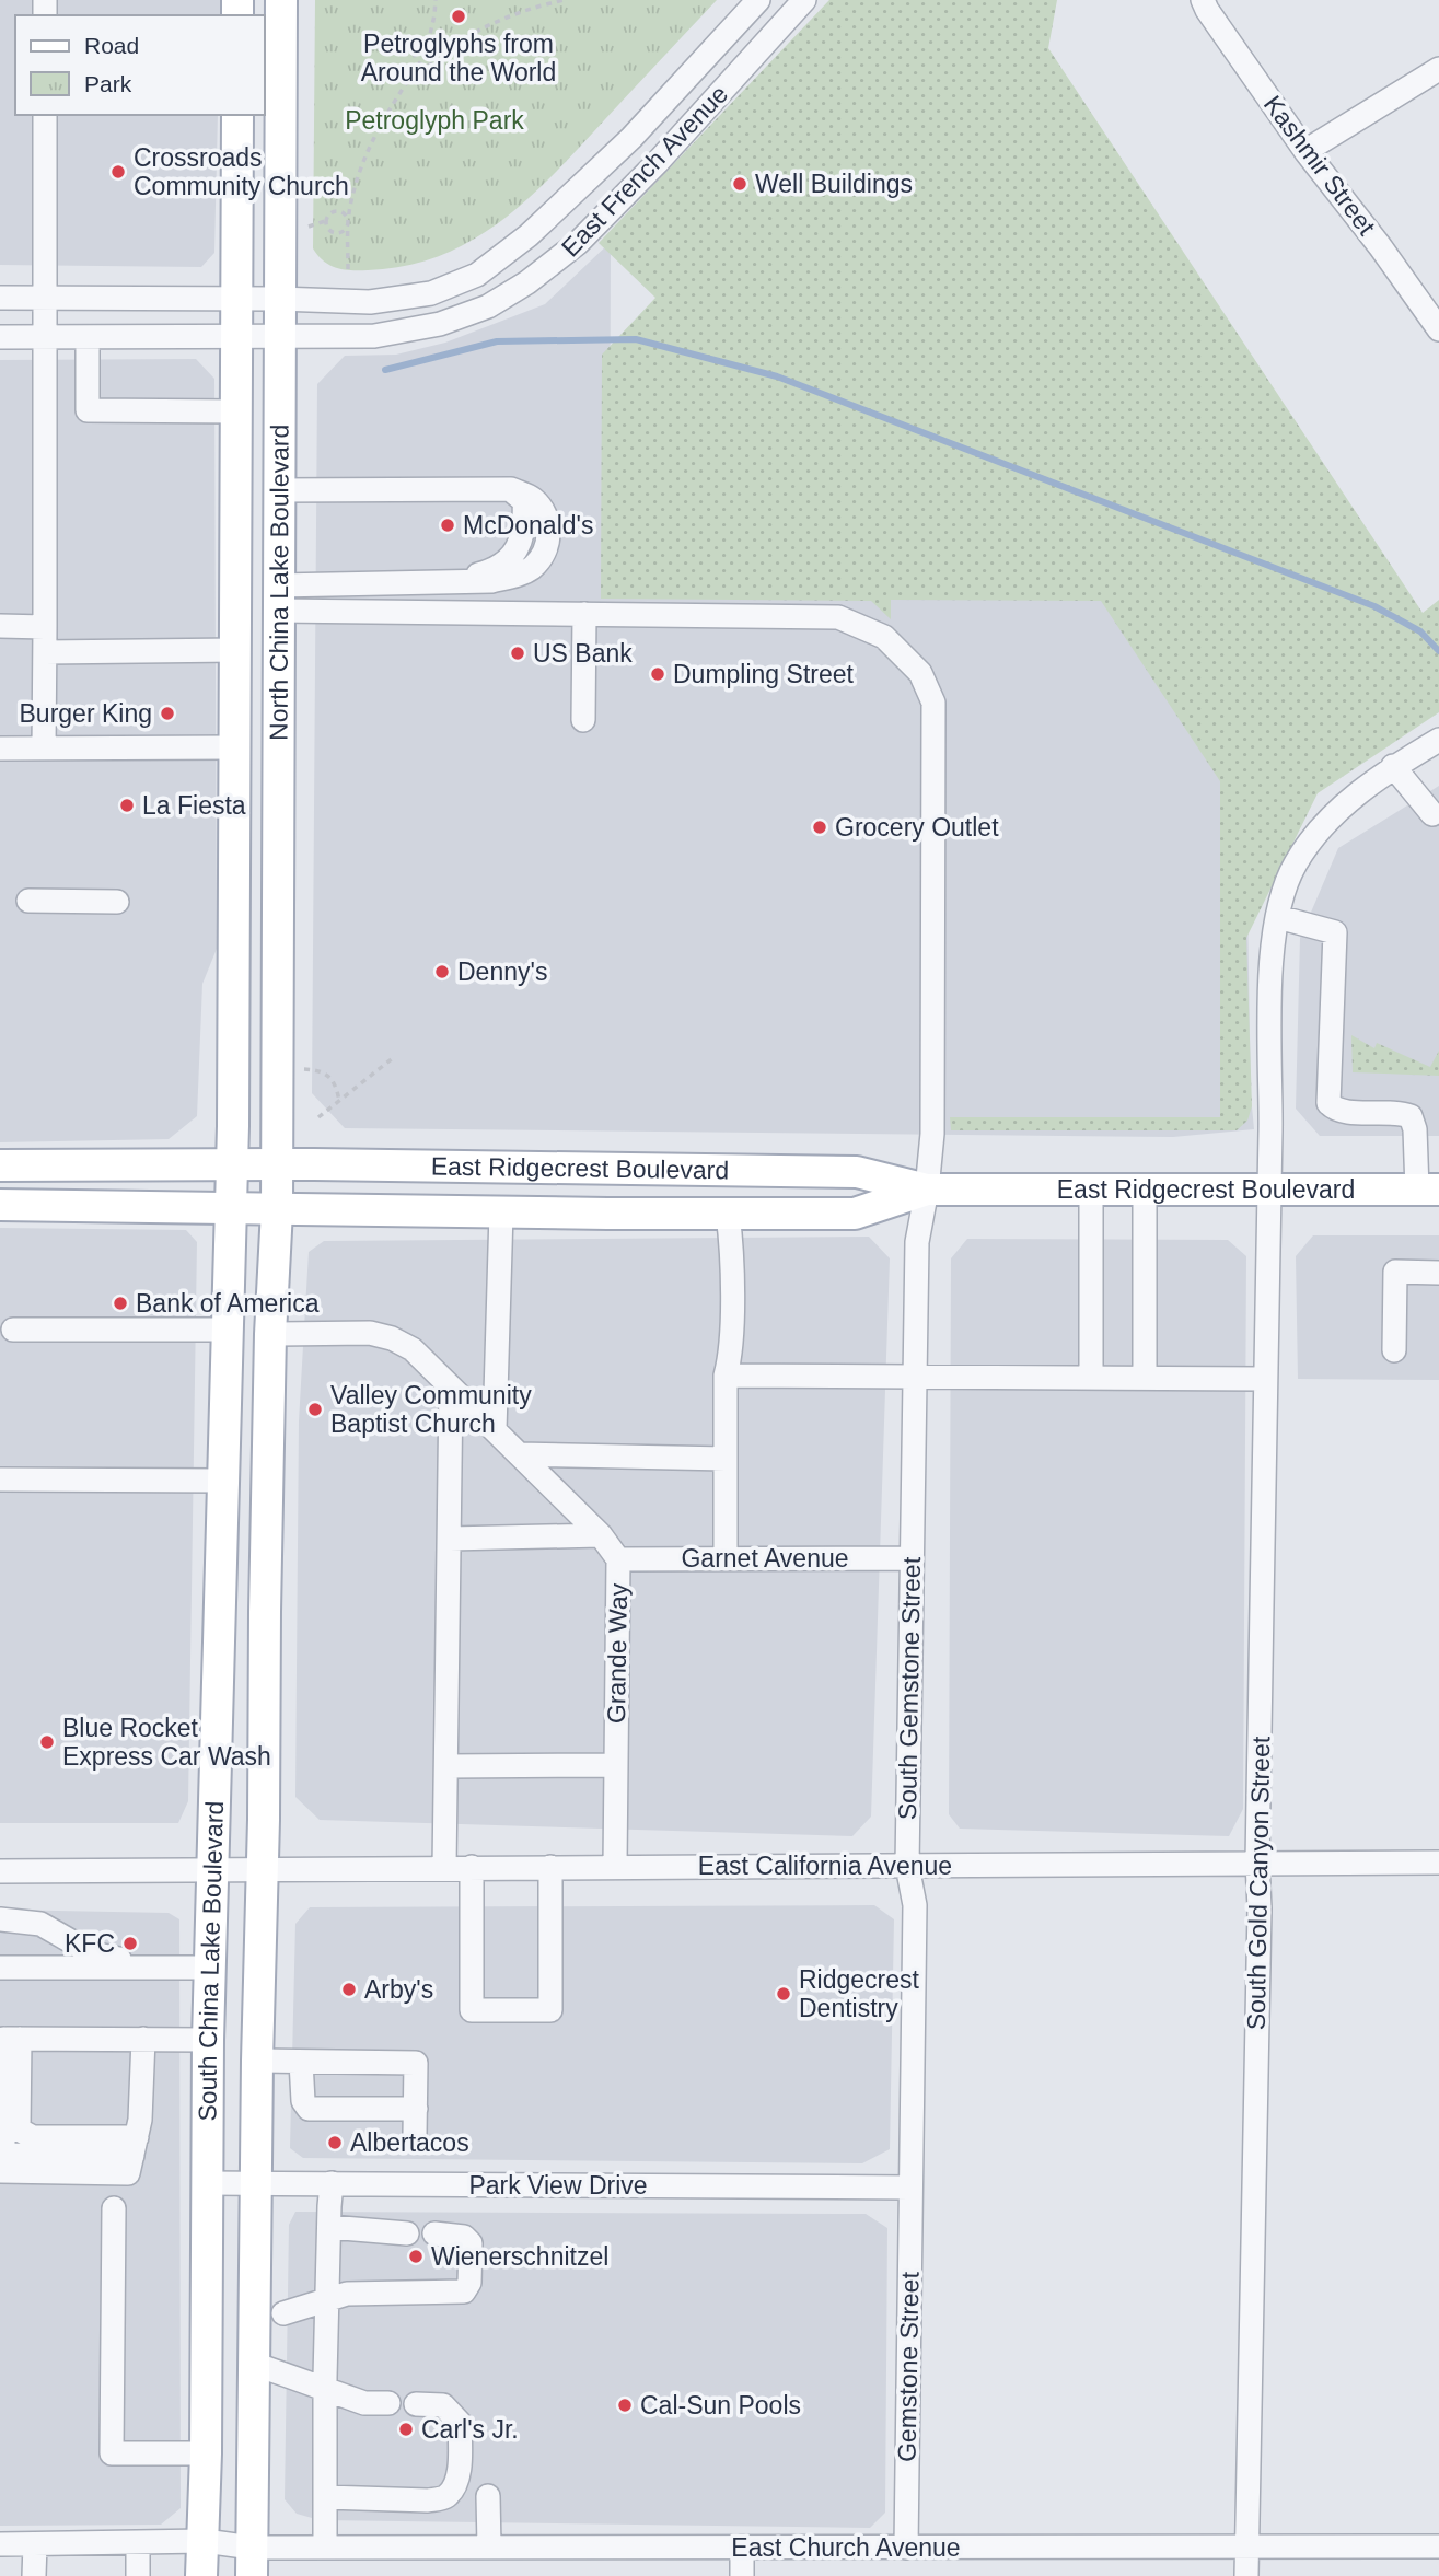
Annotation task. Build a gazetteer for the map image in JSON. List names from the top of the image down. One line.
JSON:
{"streets":{"main road":["North China Lake Boulevard","East Ridgecrest Boulevard","South China Lake Boulevard"],"street":["Kashmir Street","East French Avenue","Garnet Avenue","Grande Way","South Gemstone Street","East California Avenue","South Gold Canyon Street","Park View Drive","Gemstone Street","East Church Avenue"]},"crossings":[["East French Avenue","North China Lake Boulevard"],["North China Lake Boulevard","East Ridgecrest Boulevard"],["North China Lake Boulevard","South Gemstone Street"],["North China Lake Boulevard","South China Lake Boulevard"],["East Ridgecrest Boulevard","South Gemstone Street"],["East Ridgecrest Boulevard","South Gold Canyon Street"],["East Ridgecrest Boulevard","South China Lake Boulevard"],["Garnet Avenue","Grande Way"],["Garnet Avenue","South Gemstone Street"],["Grande Way","East California Avenue"],["Grande Way","South China Lake Boulevard"],["South Gemstone Street","East California Avenue"],["South Gemstone Street","Park View Drive"],["South Gemstone Street","Gemstone Street"],["East California Avenue","South Gold Canyon Street"],["East California Avenue","South China Lake Boulevard"],["South Gold Canyon Street","East Church Avenue"],["South China Lake Boulevard","Park View Drive"],["South China Lake Boulevard","East Church Avenue"],["Park View Drive","Gemstone Street"],["Gemstone Street","East Church Avenue"]],"parks":["Petroglyph Park"],"places":["Petroglyphs from Around the World","Crossroads Community Church","Well Buildings","McDonald's","US Bank","Dumpling Street","Burger King","La Fiesta","Grocery Outlet","Denny's","Bank of America","Valley Community Baptist Church","Blue Rocket Express Car Wash","KFC","Arby's","Ridgecrest Dentistry","Albertacos","Wienerschnitzel","Cal-Sun Pools","Carl's Jr."],"legend":["Road","Park"]}
